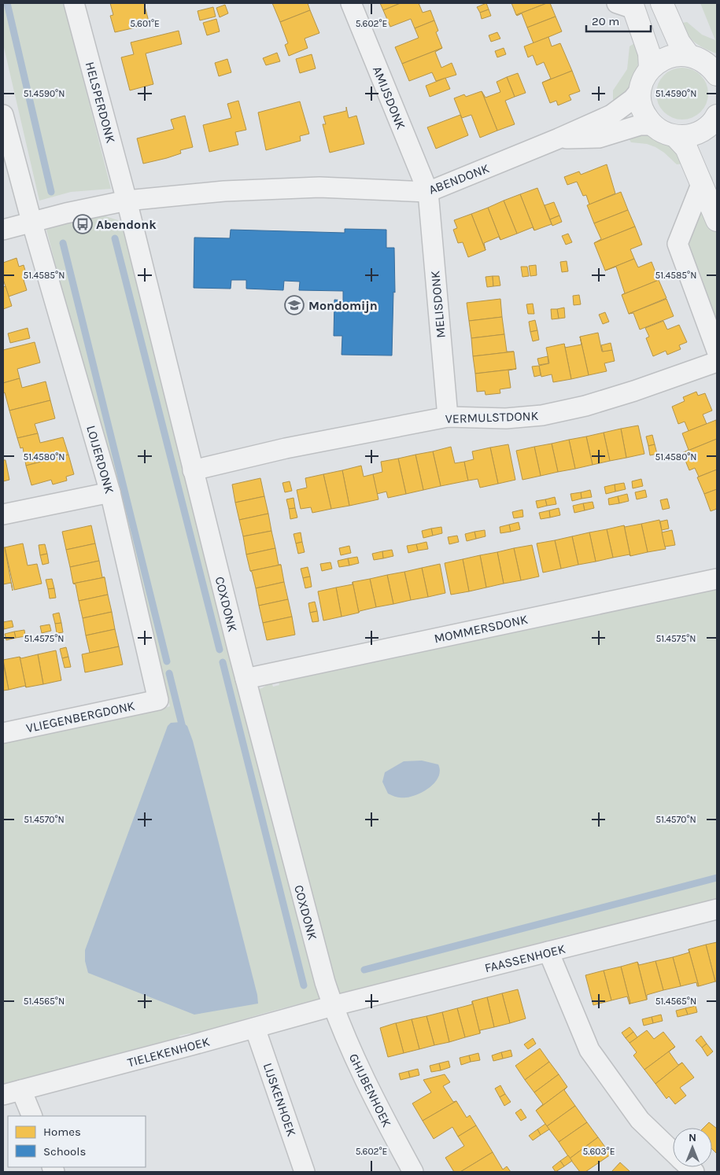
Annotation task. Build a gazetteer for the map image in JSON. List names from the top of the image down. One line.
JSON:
{"streets":{"street":["AMIJSDONK","HELSPERDONK","ABENDONK","MELISDONK","VERMULSTDONK","LOIJERDONK","COXDONK","MOMMERSDONK","VLIEGENBERGDONK","FAASSENHOEK","TIELEKENHOEK","GHIJBENHOEK","LIJSKENHOEK"]},"crossings":[["AMIJSDONK","ABENDONK"],["AMIJSDONK","MELISDONK"],["HELSPERDONK","ABENDONK"],["HELSPERDONK","COXDONK"],["ABENDONK","MELISDONK"],["ABENDONK","LOIJERDONK"],["ABENDONK","COXDONK"],["MELISDONK","VERMULSTDONK"],["VERMULSTDONK","COXDONK"],["LOIJERDONK","VLIEGENBERGDONK"],["COXDONK","MOMMERSDONK"],["COXDONK","FAASSENHOEK"],["COXDONK","TIELEKENHOEK"],["COXDONK","GHIJBENHOEK"],["FAASSENHOEK","TIELEKENHOEK"],["FAASSENHOEK","GHIJBENHOEK"],["TIELEKENHOEK","GHIJBENHOEK"],["TIELEKENHOEK","LIJSKENHOEK"]],"places":{"bus stop":["Abendonk"],"school or university":["Mondomijn"]},"legend":["Homes","Schools"],"scale_bar":"20 m","north":"top","coordinates":["5.601°E","5.602°E","51.4590°N","51.4585°N","51.4580°N","51.4575°N","51.4570°N","51.4565°N","5.603°E"]}
